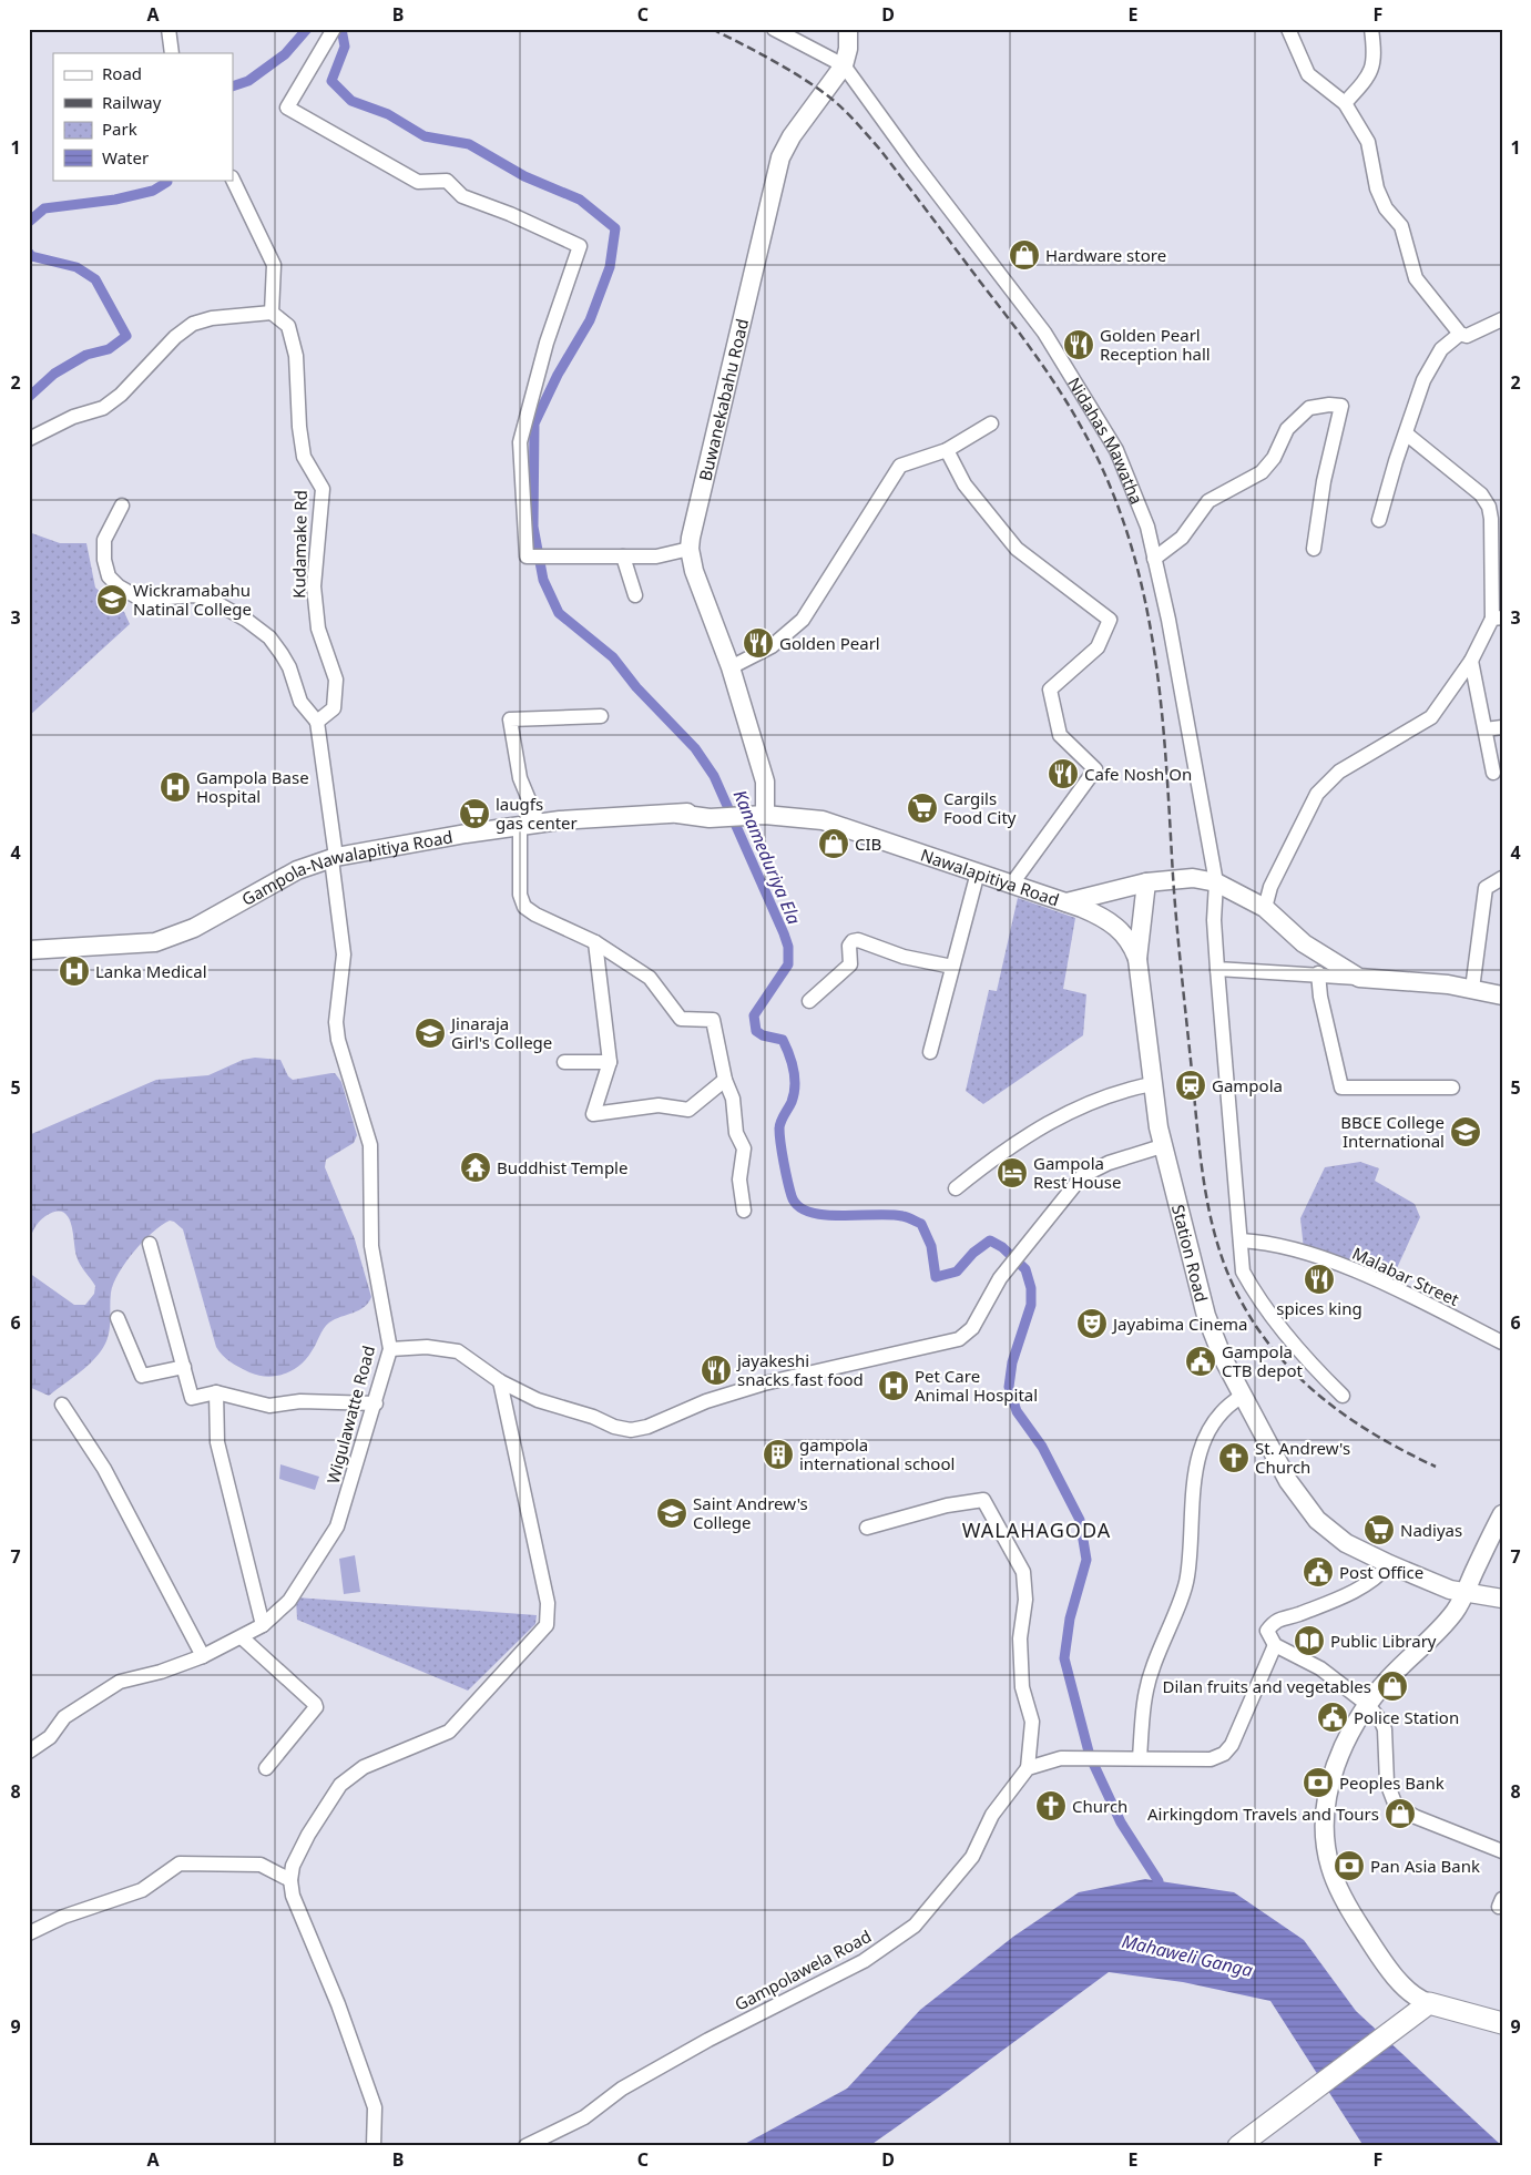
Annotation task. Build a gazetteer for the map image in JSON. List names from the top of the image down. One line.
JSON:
{"streets":{"main road":["Buwanekabahu Road","Gampola-Nawalapitiya Road","Nawalapitiya Road","Station Road"],"street":["Nidahas Mawatha","Kudamake Rd","Malabar Street","Wigulawatte Road","Gampolawela Road"]},"crossings":[["Buwanekabahu Road","Nidahas Mawatha"],["Buwanekabahu Road","Nawalapitiya Road"],["Nidahas Mawatha","Malabar Street"],["Gampola-Nawalapitiya Road","Nawalapitiya Road"],["Gampola-Nawalapitiya Road","Wigulawatte Road"],["Nawalapitiya Road","Station Road"]],"districts":["WALAHAGODA"],"water":["Kanameduriya Ela","Mahaweli Ganga"],"places":{"shop":["Hardware store","CIB","Dilan fruits and vegetables","Airkingdom Travels and Tours"],"restaurant":["Golden Pearl Reception hall","Golden Pearl","Cafe Nosh On","spices king","jayakeshi snacks fast food"],"school or university":["Wickramabahu Natinal College","Jinaraja Girl's College","BBCE College International","Saint Andrew's College"],"hospital":["Gampola Base Hospital","Lanka Medical","Pet Care Animal Hospital"],"supermarket":["Cargils Food City","laugfs gas center","Nadiyas"],"station":["Gampola"],"temple":["Buddhist Temple"],"hotel":["Gampola Rest House"],"theatre":["Jayabima Cinema"],"public building":["Gampola CTB depot","Post Office","Police Station"],"building":["gampola international school"],"church":["St. Andrew's Church","Church"],"library":["Public Library"],"bank":["Peoples Bank","Pan Asia Bank"]},"legend":["Road","Railway","Park","Water"],"grid":{"columns":["A","B","C","D","E","F"],"rows":["1","2","3","4","5","6","7","8","9"]}}
